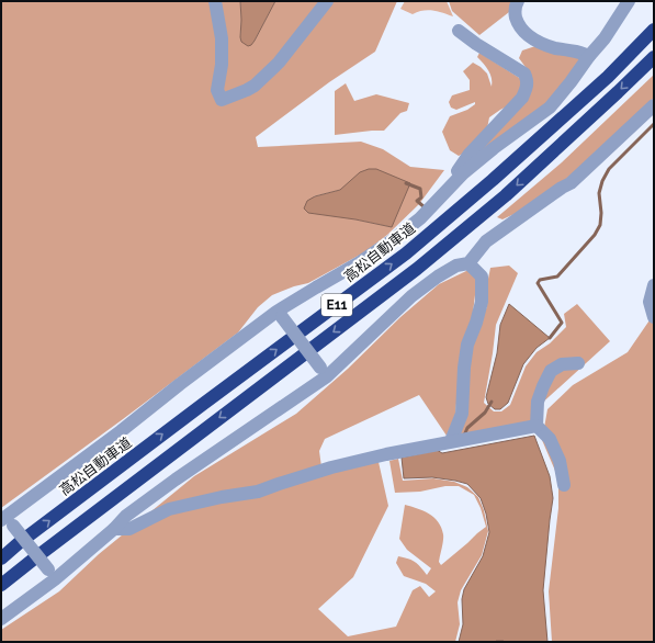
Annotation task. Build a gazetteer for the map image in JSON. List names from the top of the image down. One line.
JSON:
{"streets":{"highway":["高松自動車道","E11"]}}
